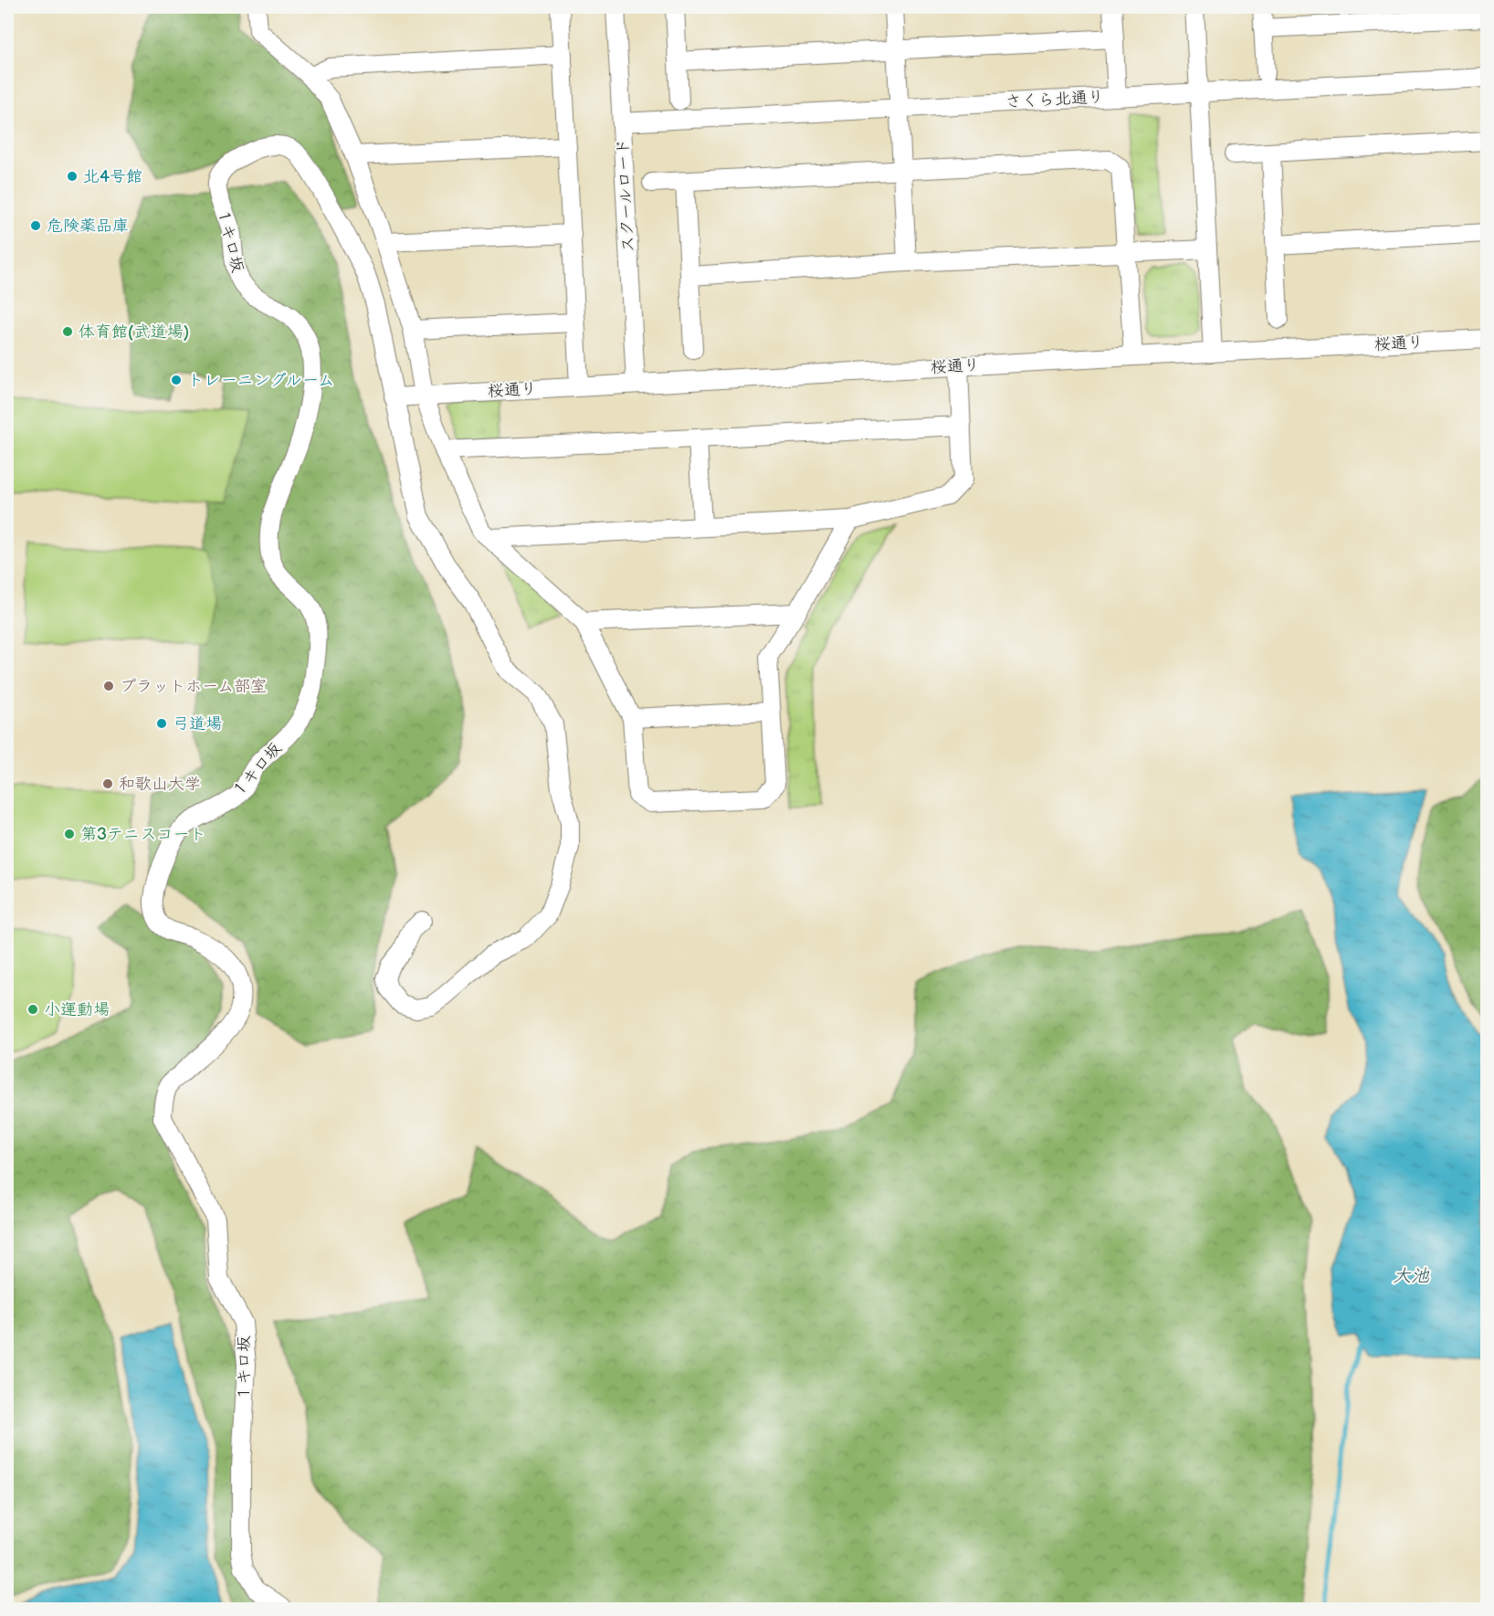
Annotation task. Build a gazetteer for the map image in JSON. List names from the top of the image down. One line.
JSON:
{"streets":{"street":["さくら北通り","スクールロード","１キロ坂","桜通り"]},"crossings":[["さくら北通り","スクールロード"],["スクールロード","桜通り"],["１キロ坂","桜通り"]],"water":["大池"],"places":["北4号館","危険薬品庫","体育館(武道場)","トレーニングルーム","プラットホーム部室","弓道場","和歌山大学","第3テニスコート","小運動場"]}
